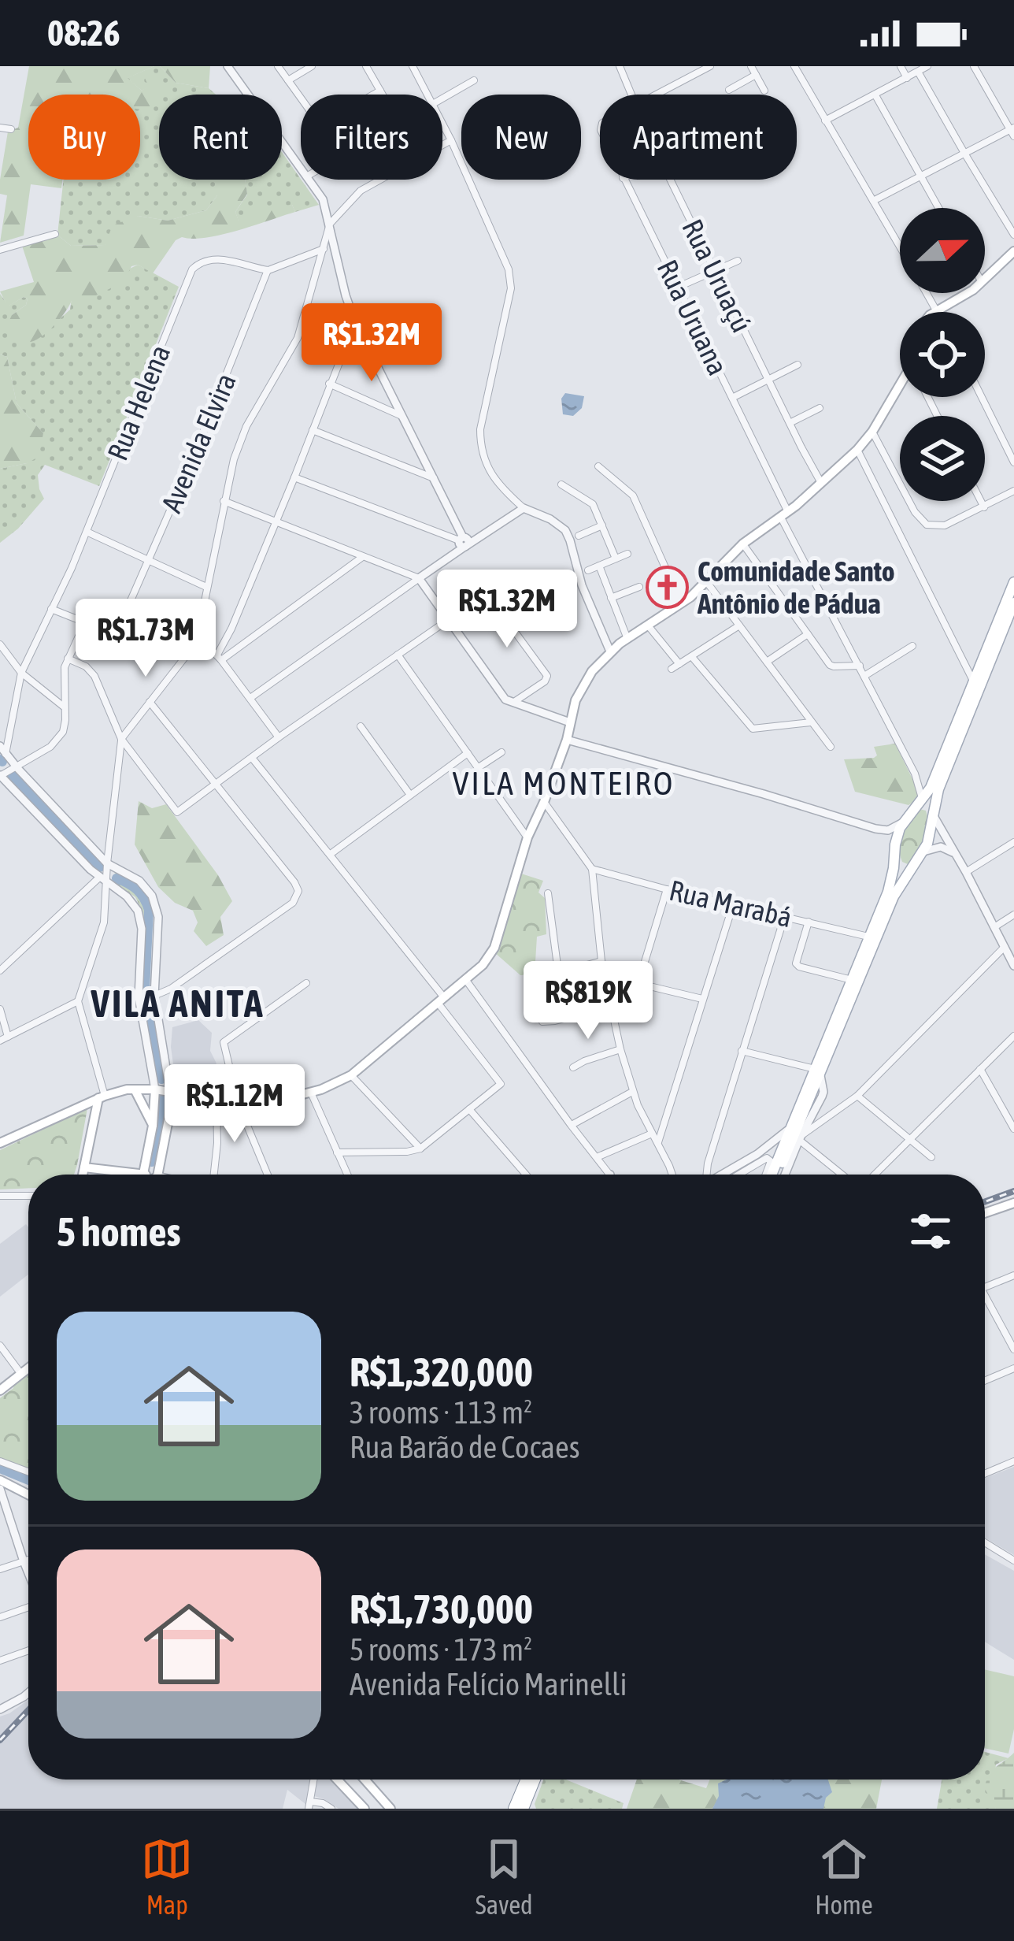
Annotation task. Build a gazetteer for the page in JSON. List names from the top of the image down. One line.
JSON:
{"streets":{"street":["Rua Uruaçú","Rua Uruana","Rua Helena","Avenida Elvira","Rua Marabá"]},"crossings":[["Rua Helena","Avenida Elvira"]],"districts":["VILA MONTEIRO","VILA ANITA"],"places":{"church":["Comunidade Santo Antônio de Pádua"]},"north":"right","page":{"status":"08:26","chip":["Buy","Rent","Filters","New","Apartment"],"price":["R$1.32M","R$1.32M","R$1.73M","R$819K","R$1.12M"],"heading":"5 homes","list":[{"name":"R$1,320,000","note":"3 rooms · 113 m² · Rua Barão de Cocaes"},{"name":"R$1,730,000","note":"5 rooms · 173 m² · Avenida Felício Marinelli"}],"tabs":["Map","Saved","Home"]}}
